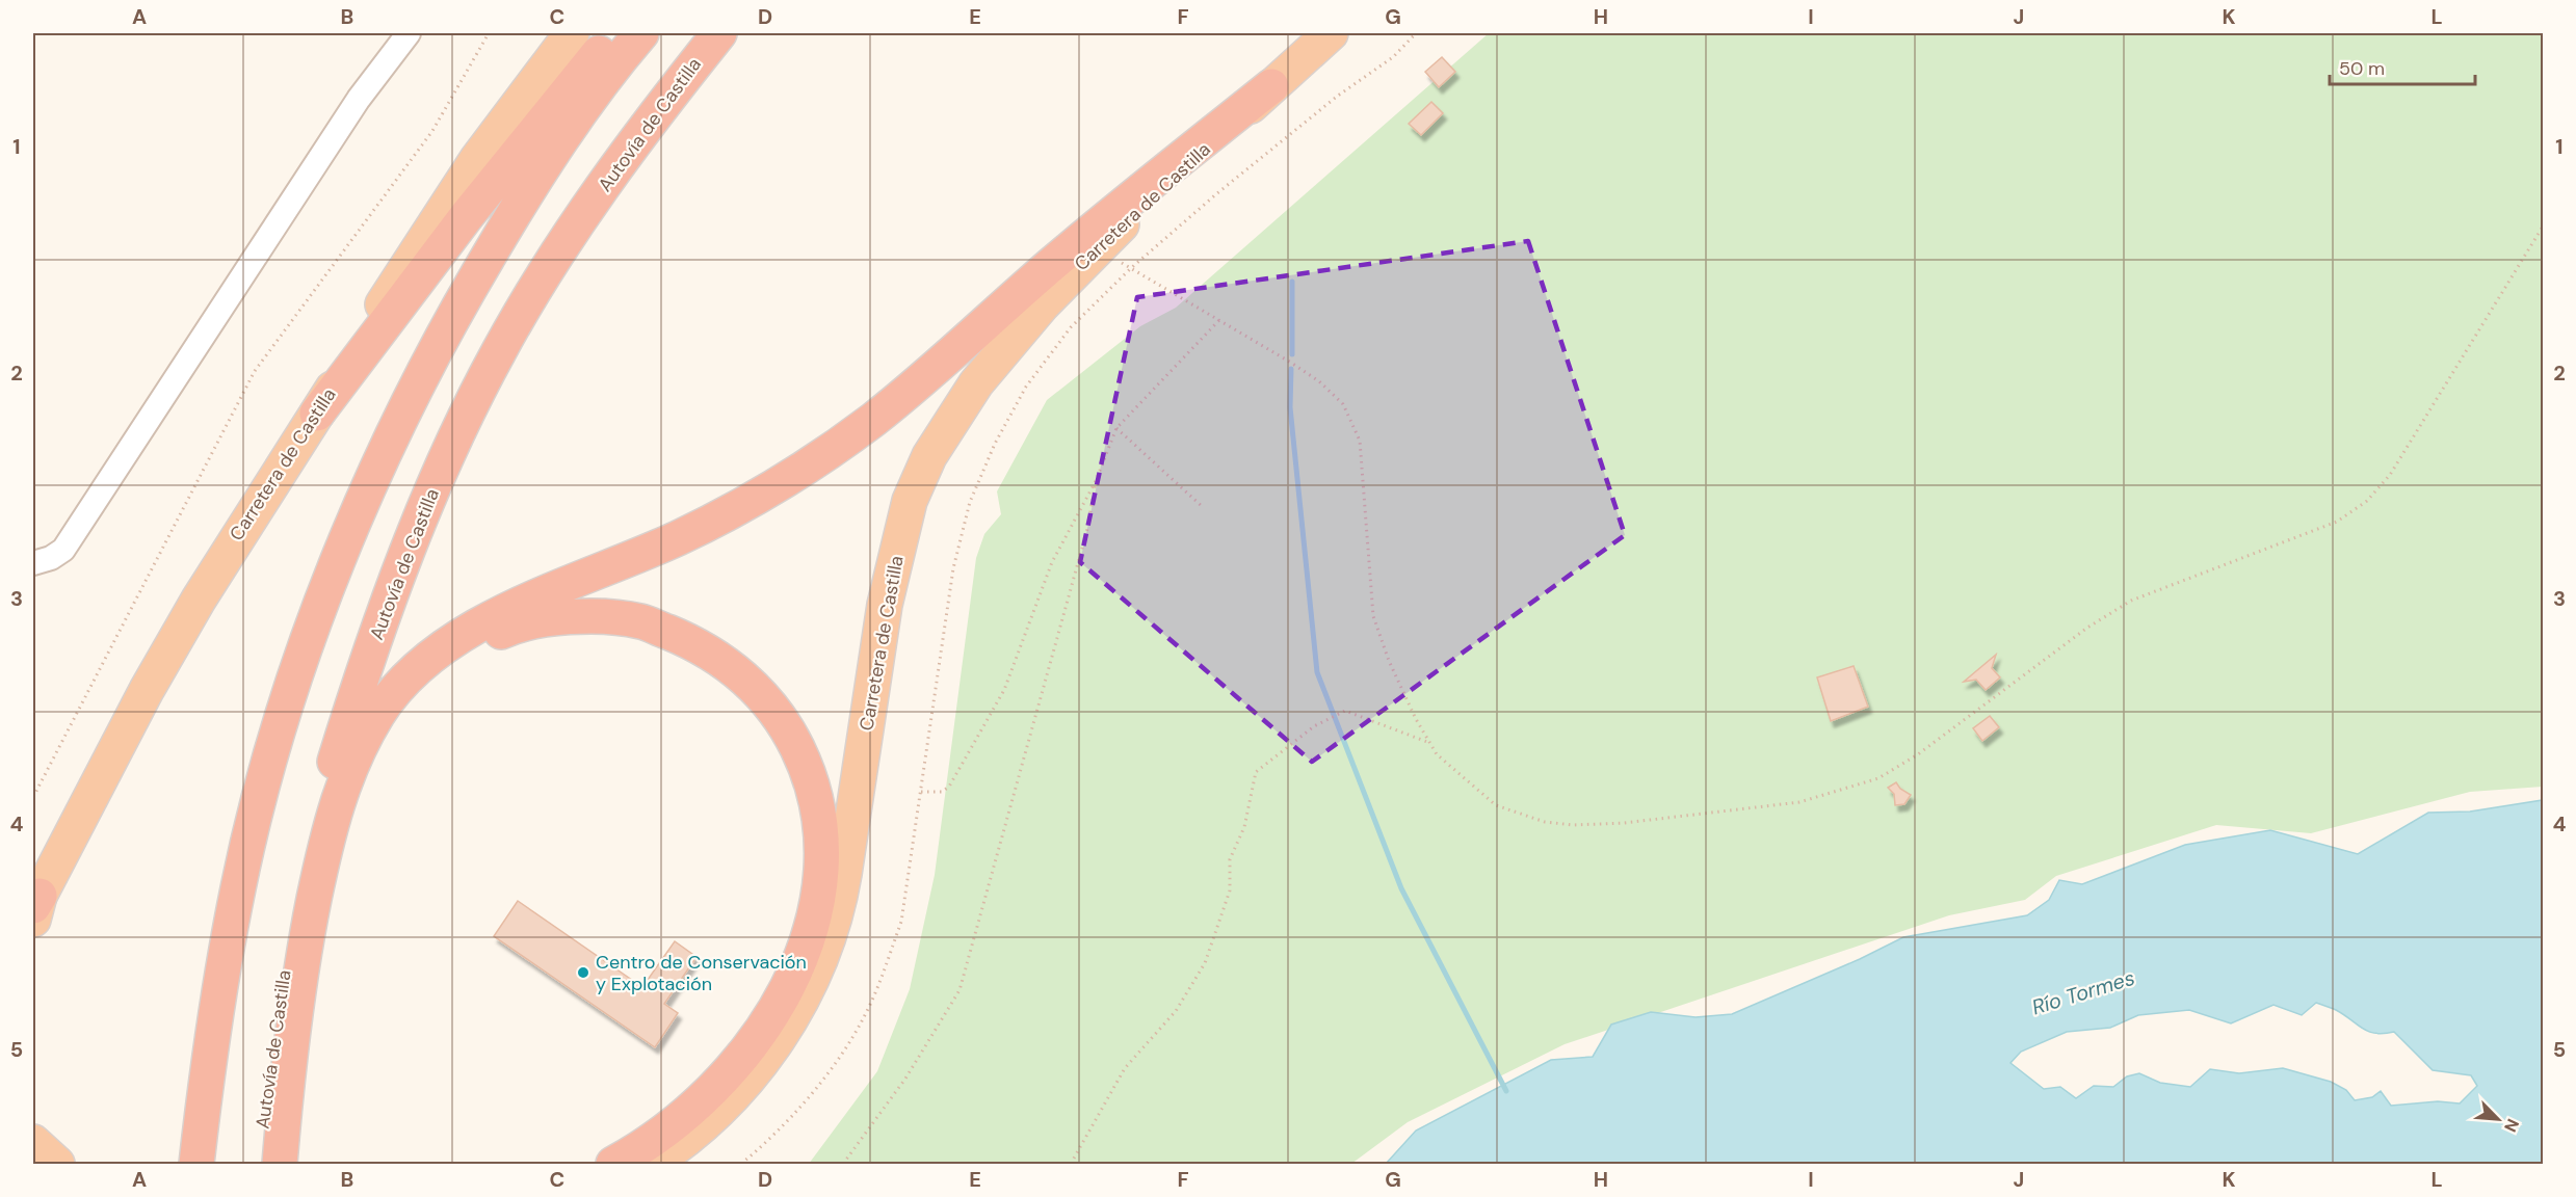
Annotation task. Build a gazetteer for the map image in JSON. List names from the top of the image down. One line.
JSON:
{"streets":{"highway":["Autovía de Castilla","Carretera de Castilla"]},"water":["Río Tormes"],"places":["Centro de Conservación y Explotación"],"scale_bar":"50 m","north":"bottom right","grid":{"columns":["A","B","C","D","E","F","G","H","I","J","K","L"],"rows":["1","2","3","4","5"]}}
